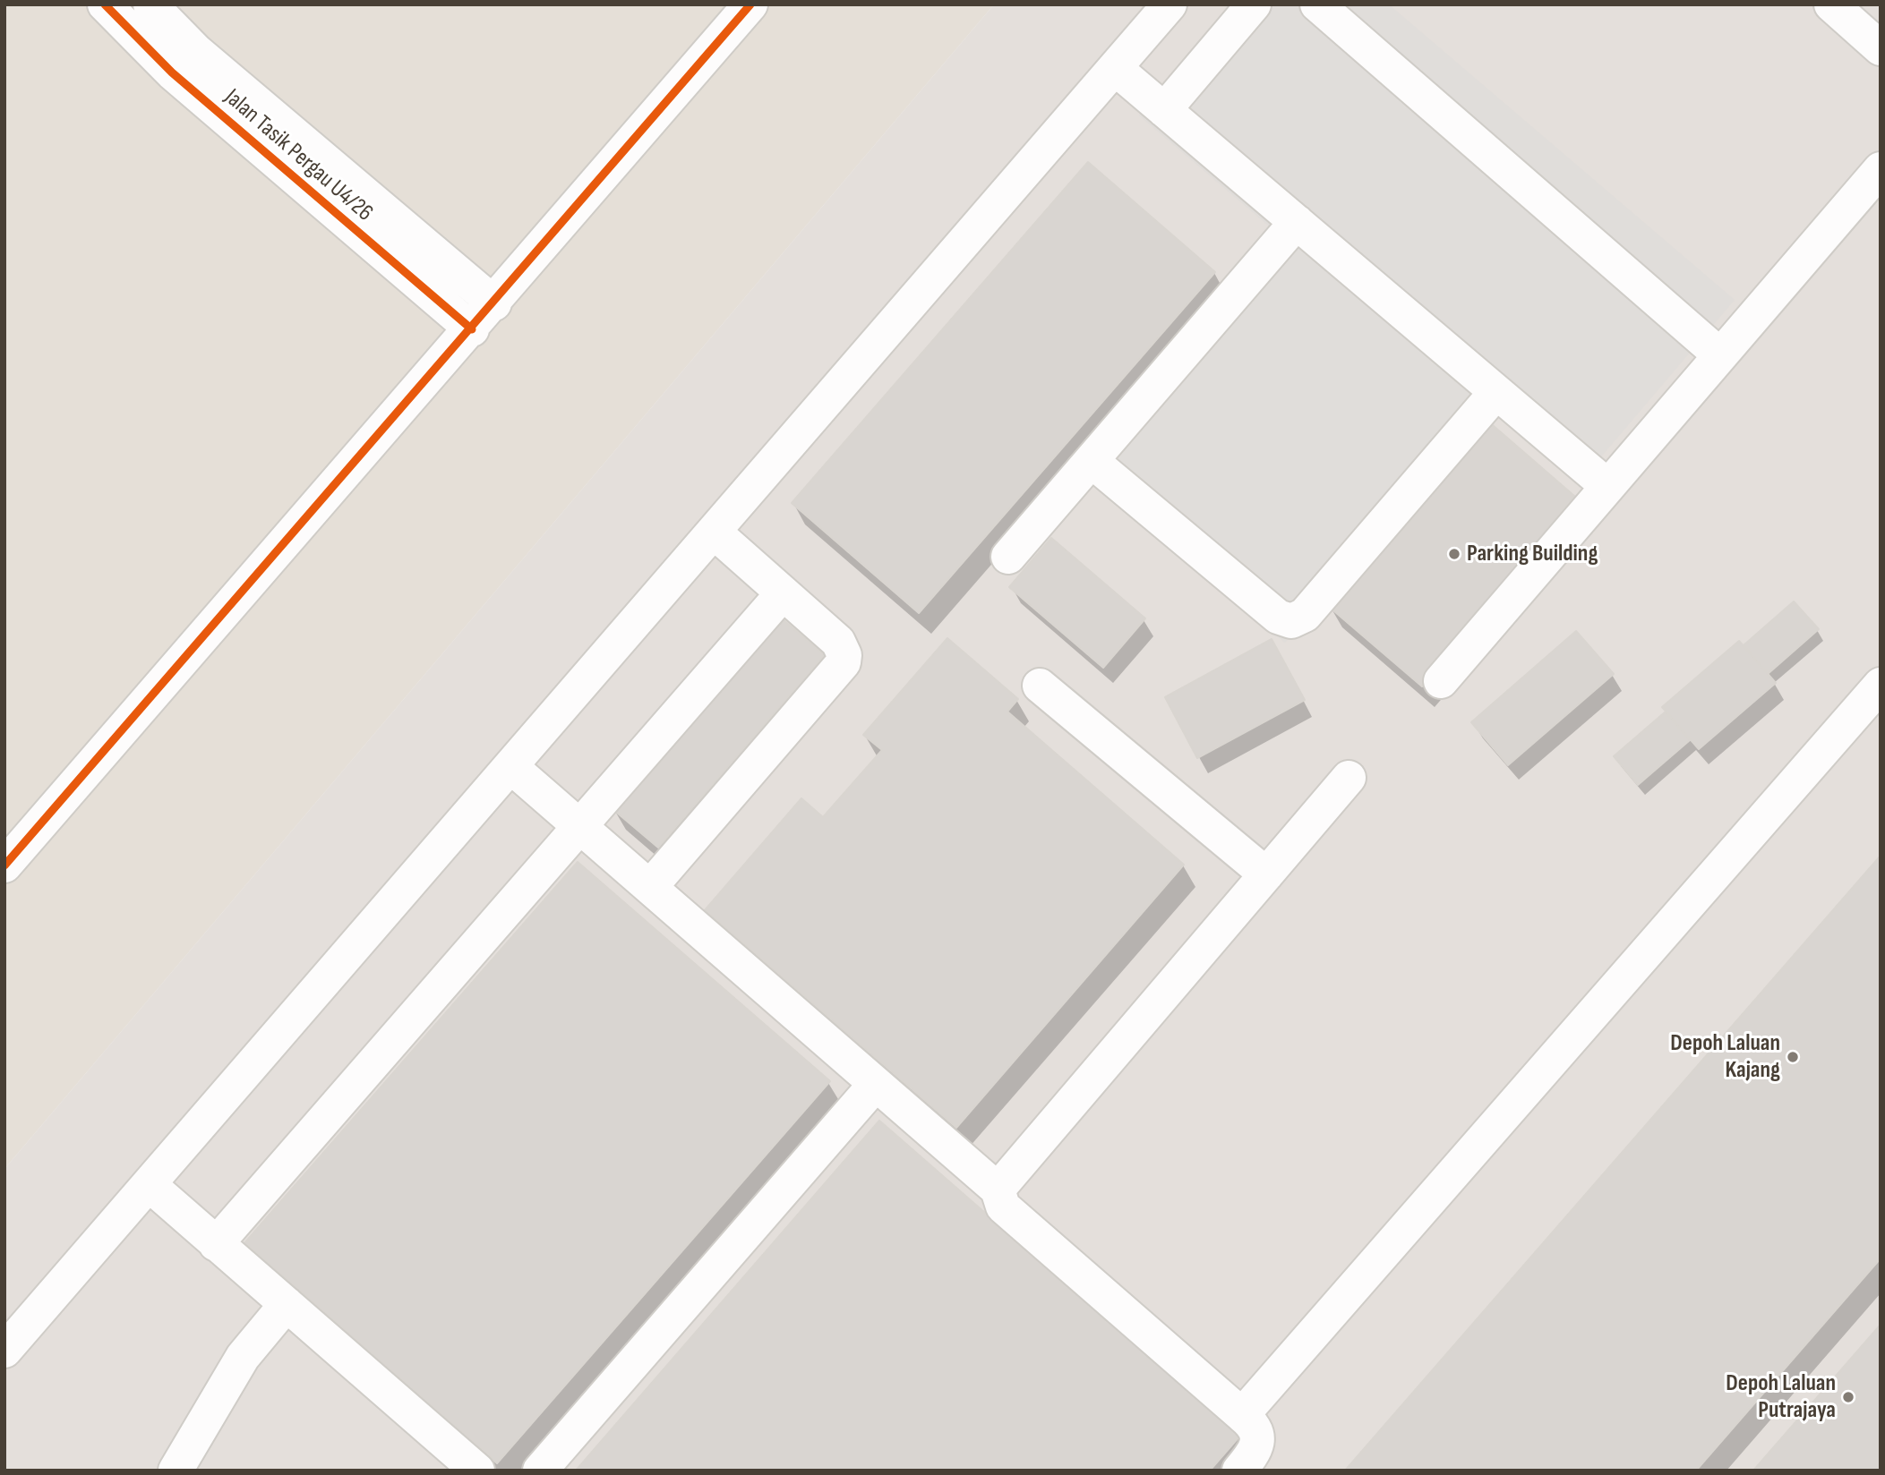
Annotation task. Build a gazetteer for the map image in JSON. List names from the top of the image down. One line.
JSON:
{"streets":{"street":["Jalan Tasik Pergau U4/26"]},"places":["Parking Building","Depoh Laluan Kajang","Depoh Laluan Putrajaya"]}
